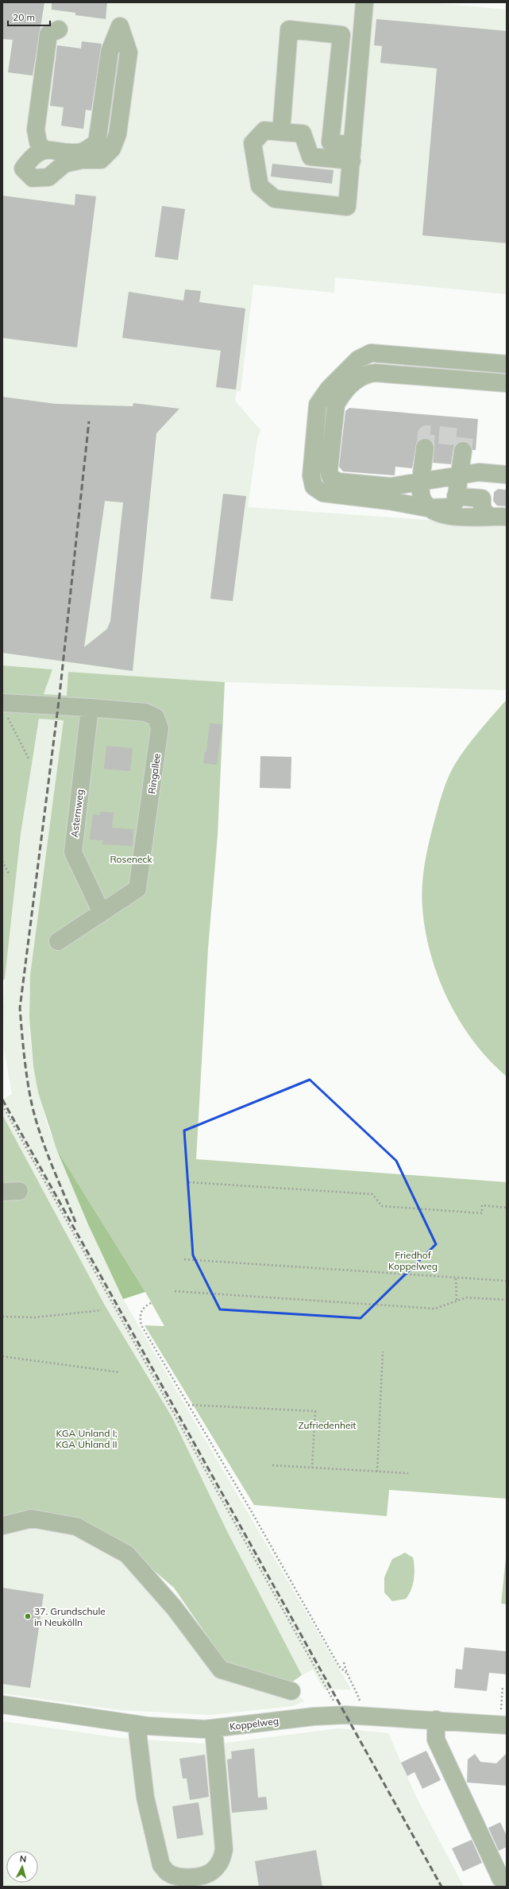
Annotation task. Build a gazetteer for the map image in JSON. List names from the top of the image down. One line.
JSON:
{"streets":{"street":["Ringallee","Asternweg","Koppelweg"]},"crossings":[["Ringallee","Asternweg"]],"parks":["Roseneck","Friedhof Koppelweg","Zufriedenheit","KGA Unland I; KGA Uhland II"],"places":["37. Grundschule in Neukölln"],"scale_bar":"20 m","north":"top"}
